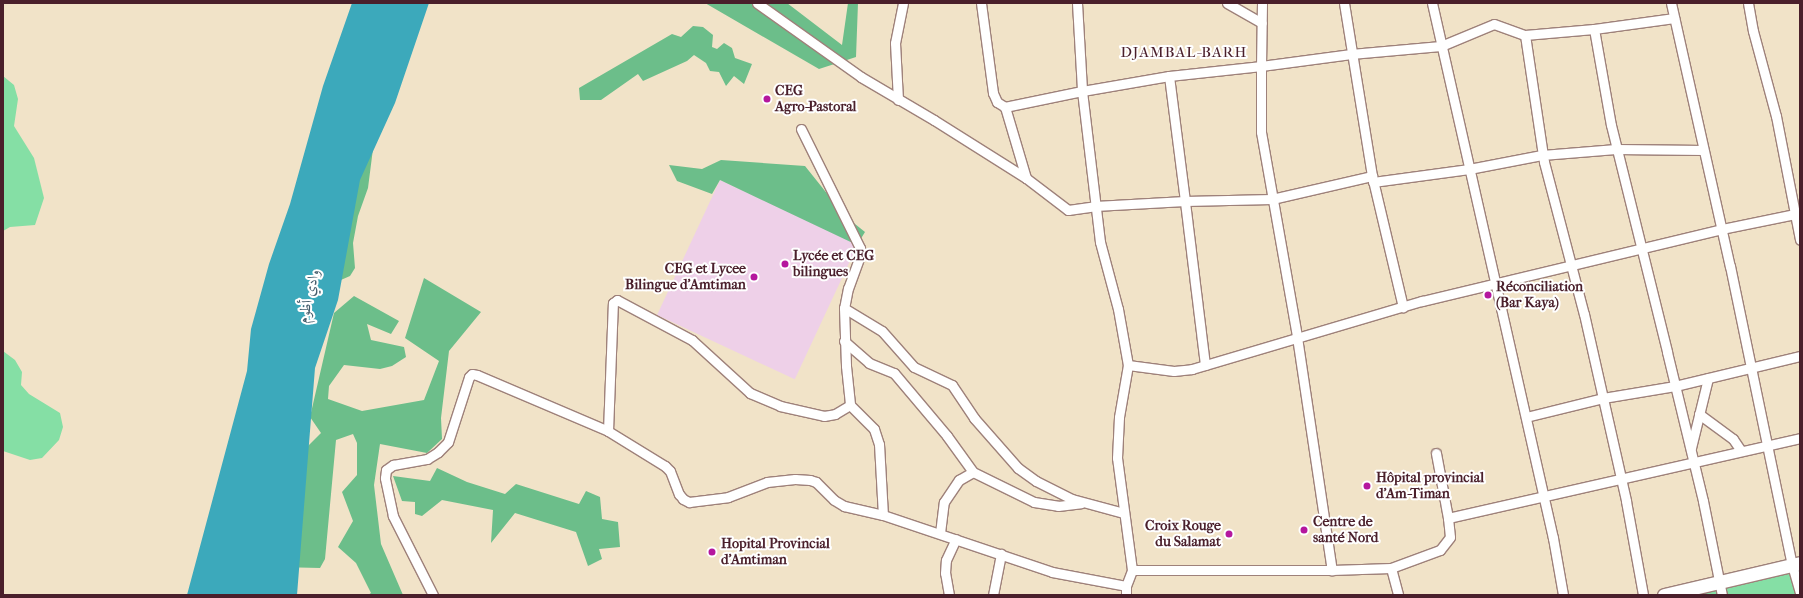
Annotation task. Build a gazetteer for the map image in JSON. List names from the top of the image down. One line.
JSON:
{"districts":["DJAMBAL-BARH"],"water":["وادي أظوم"],"places":["CEG Agro-Pastoral","Lycée et CEG bilingues","CEG et Lycee Bilingue d'Amtiman","Réconciliation (Bar Kaya)","Hôpital provincial d'Am-Timan","Centre de santé Nord","Croix Rouge du Salamat","Hopital Provincial d'Amtiman"]}
